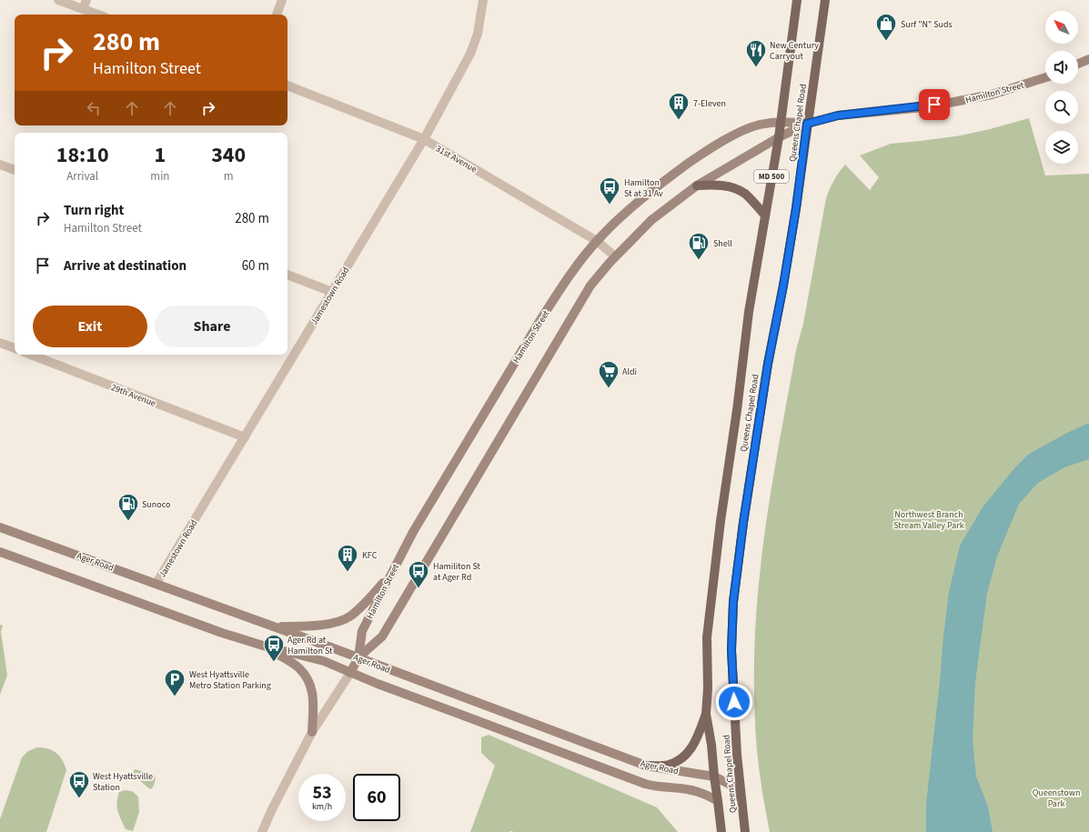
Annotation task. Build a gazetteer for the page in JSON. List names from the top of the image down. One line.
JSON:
{"streets":{"main road":["Hamilton Street","Queens Chapel Road","MD 500","Ager Road"],"street":["31st Avenue","Jamestown Road","29th Avenue"]},"crossings":[["Hamilton Street","Queens Chapel Road"],["Hamilton Street","31st Avenue"],["Hamilton Street","Ager Road"],["Queens Chapel Road","Ager Road"],["31st Avenue","Jamestown Road"],["Jamestown Road","29th Avenue"],["Jamestown Road","Ager Road"]],"parks":["Northwest Branch Stream Valley Park","Queenstown Park"],"places":{"shop":["Surf \"N\" Suds"],"restaurant":["New Century Carryout"],"building":["7-Eleven","KFC"],"bus stop":["Hamilton St at 31 Av","Hamiliton St at Ager Rd","Ager Rd at Hamilton St","West Hyattsville Station"],"fuel station":["Shell","Sunoco"],"supermarket":["Aldi"],"parking":["West Hyattsville Metro Station Parking"]},"north":"top left","page":{"turn":["280 m","Hamilton Street"],"eta":["18:10","Arrival","1","min","340","m"],"list":[{"name":"Turn right","note":"Hamilton Street","value":"280 m"},{"name":"Arrive at destination","value":"60 m"}],"buttons":["Exit","Share"],"speed":"53 km/h","limit":"60"}}
